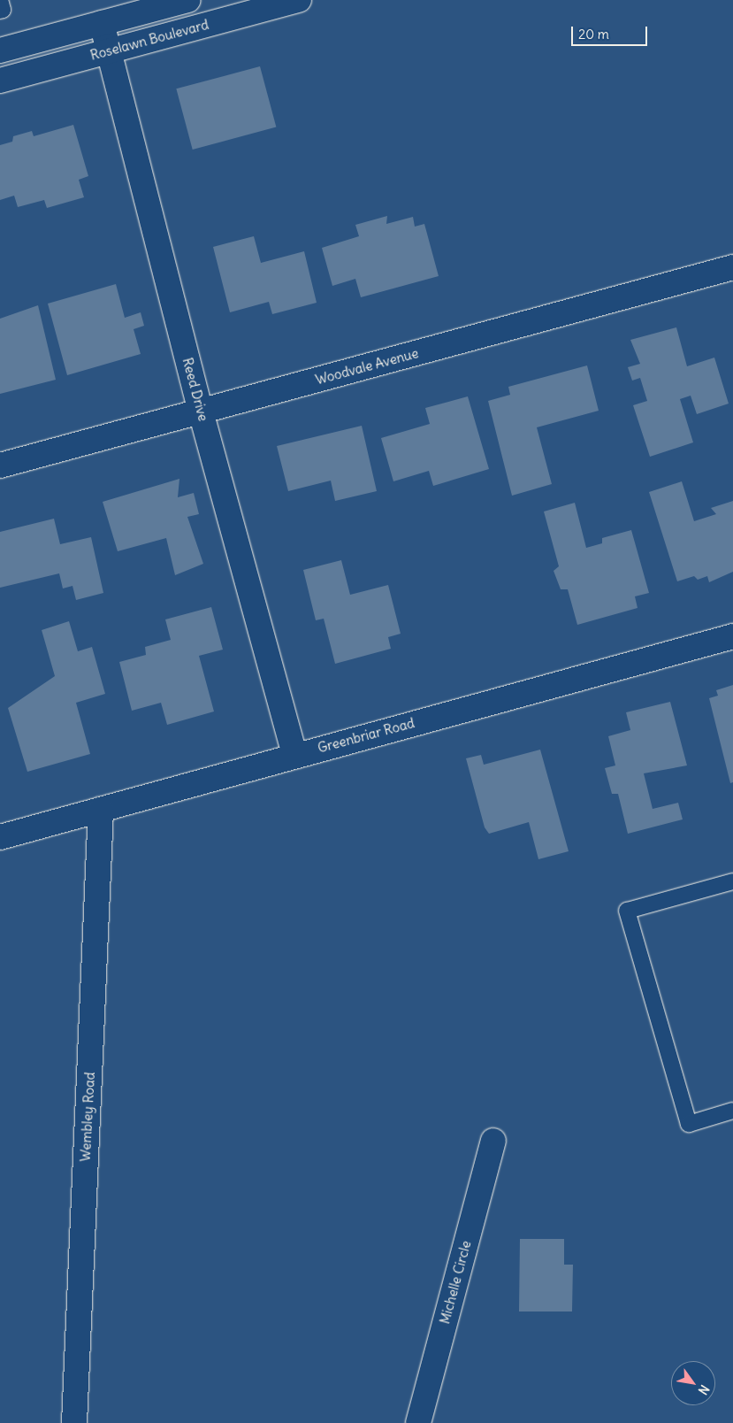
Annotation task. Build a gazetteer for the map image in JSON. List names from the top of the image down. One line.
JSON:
{"streets":{"street":["Roselawn Boulevard","Woodvale Avenue","Reed Drive","Greenbriar Road","Wembley Road","Michelle Circle"]},"crossings":[["Roselawn Boulevard","Reed Drive"],["Woodvale Avenue","Reed Drive"],["Reed Drive","Greenbriar Road"],["Greenbriar Road","Wembley Road"]],"scale_bar":"20 m","north":"bottom right"}
